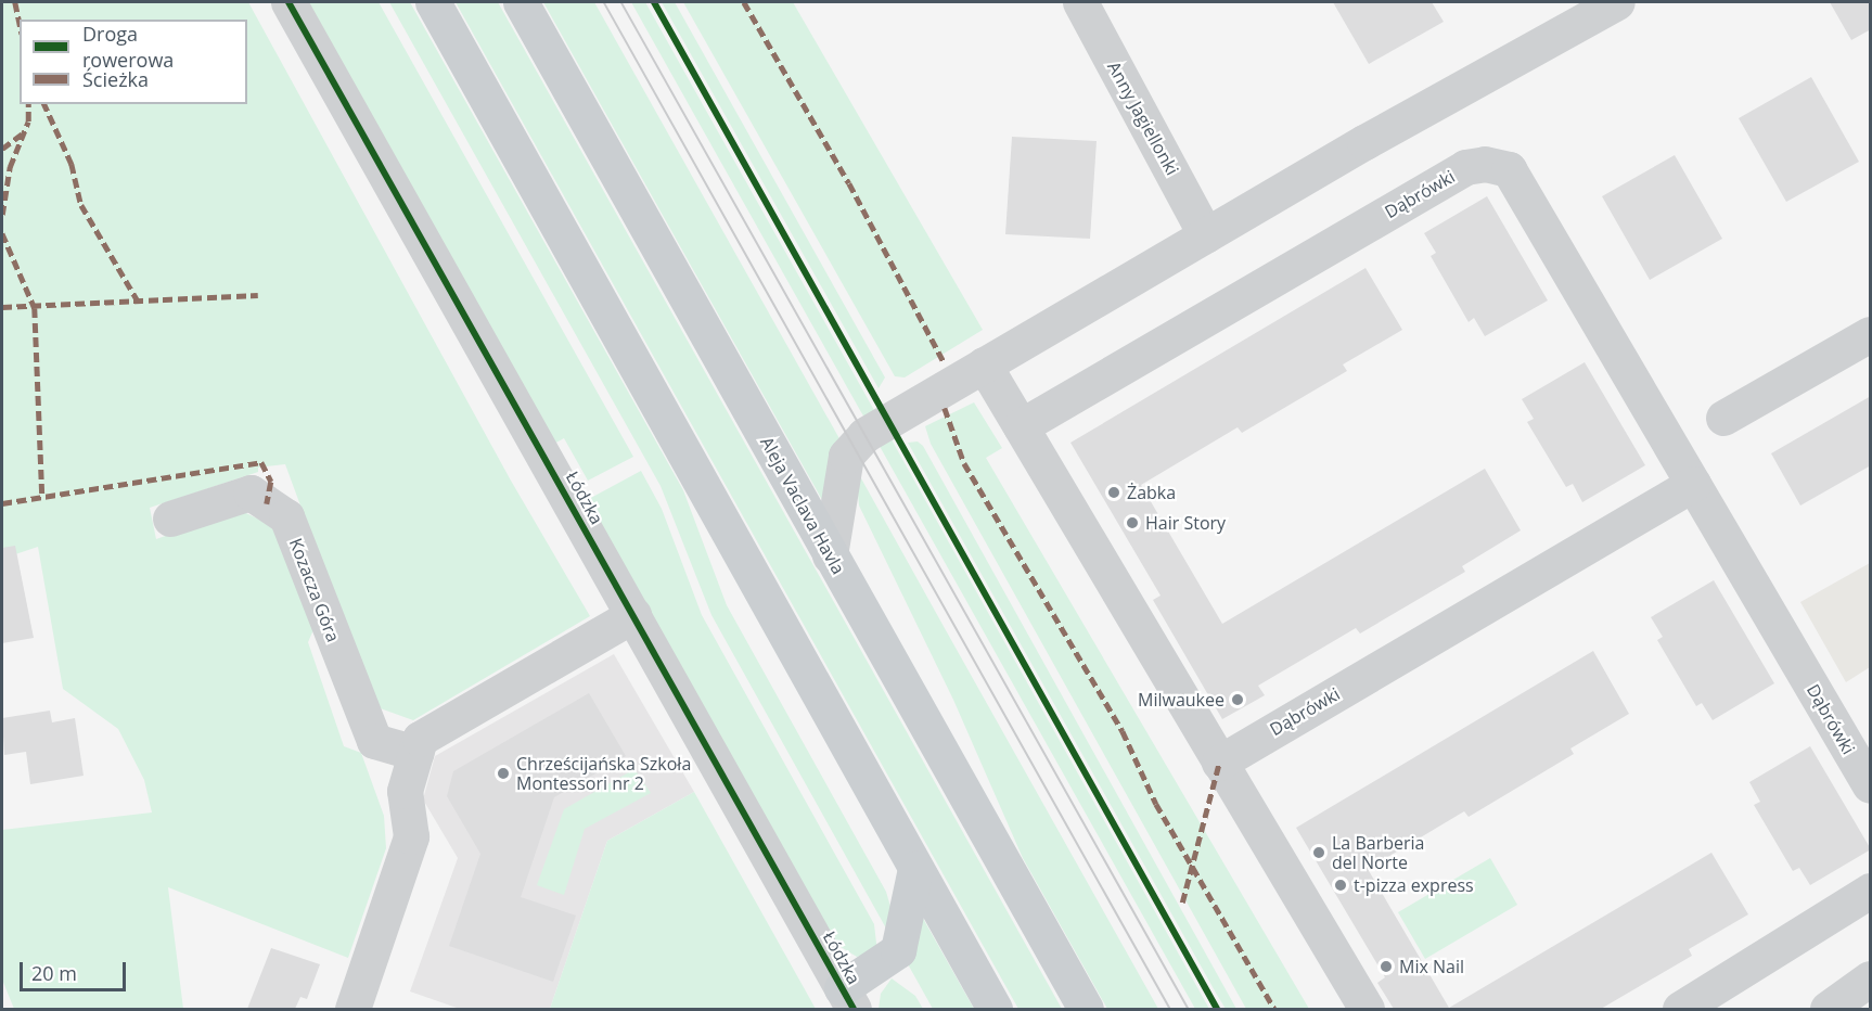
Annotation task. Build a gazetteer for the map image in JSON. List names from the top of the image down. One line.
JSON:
{"streets":{"main road":["Aleja Vaclava Havla"],"street":["Anny Jagiellonki","Dąbrówki","Łódzka","Kozacza Góra"]},"places":["Żabka","Hair Story","Milwaukee","Chrześcijańska Szkoła Montessori nr 2","La Barberia del Norte","t-pizza express","Mix Nail"],"legend":["Droga rowerowa","Ścieżka"],"scale_bar":"20 m"}
